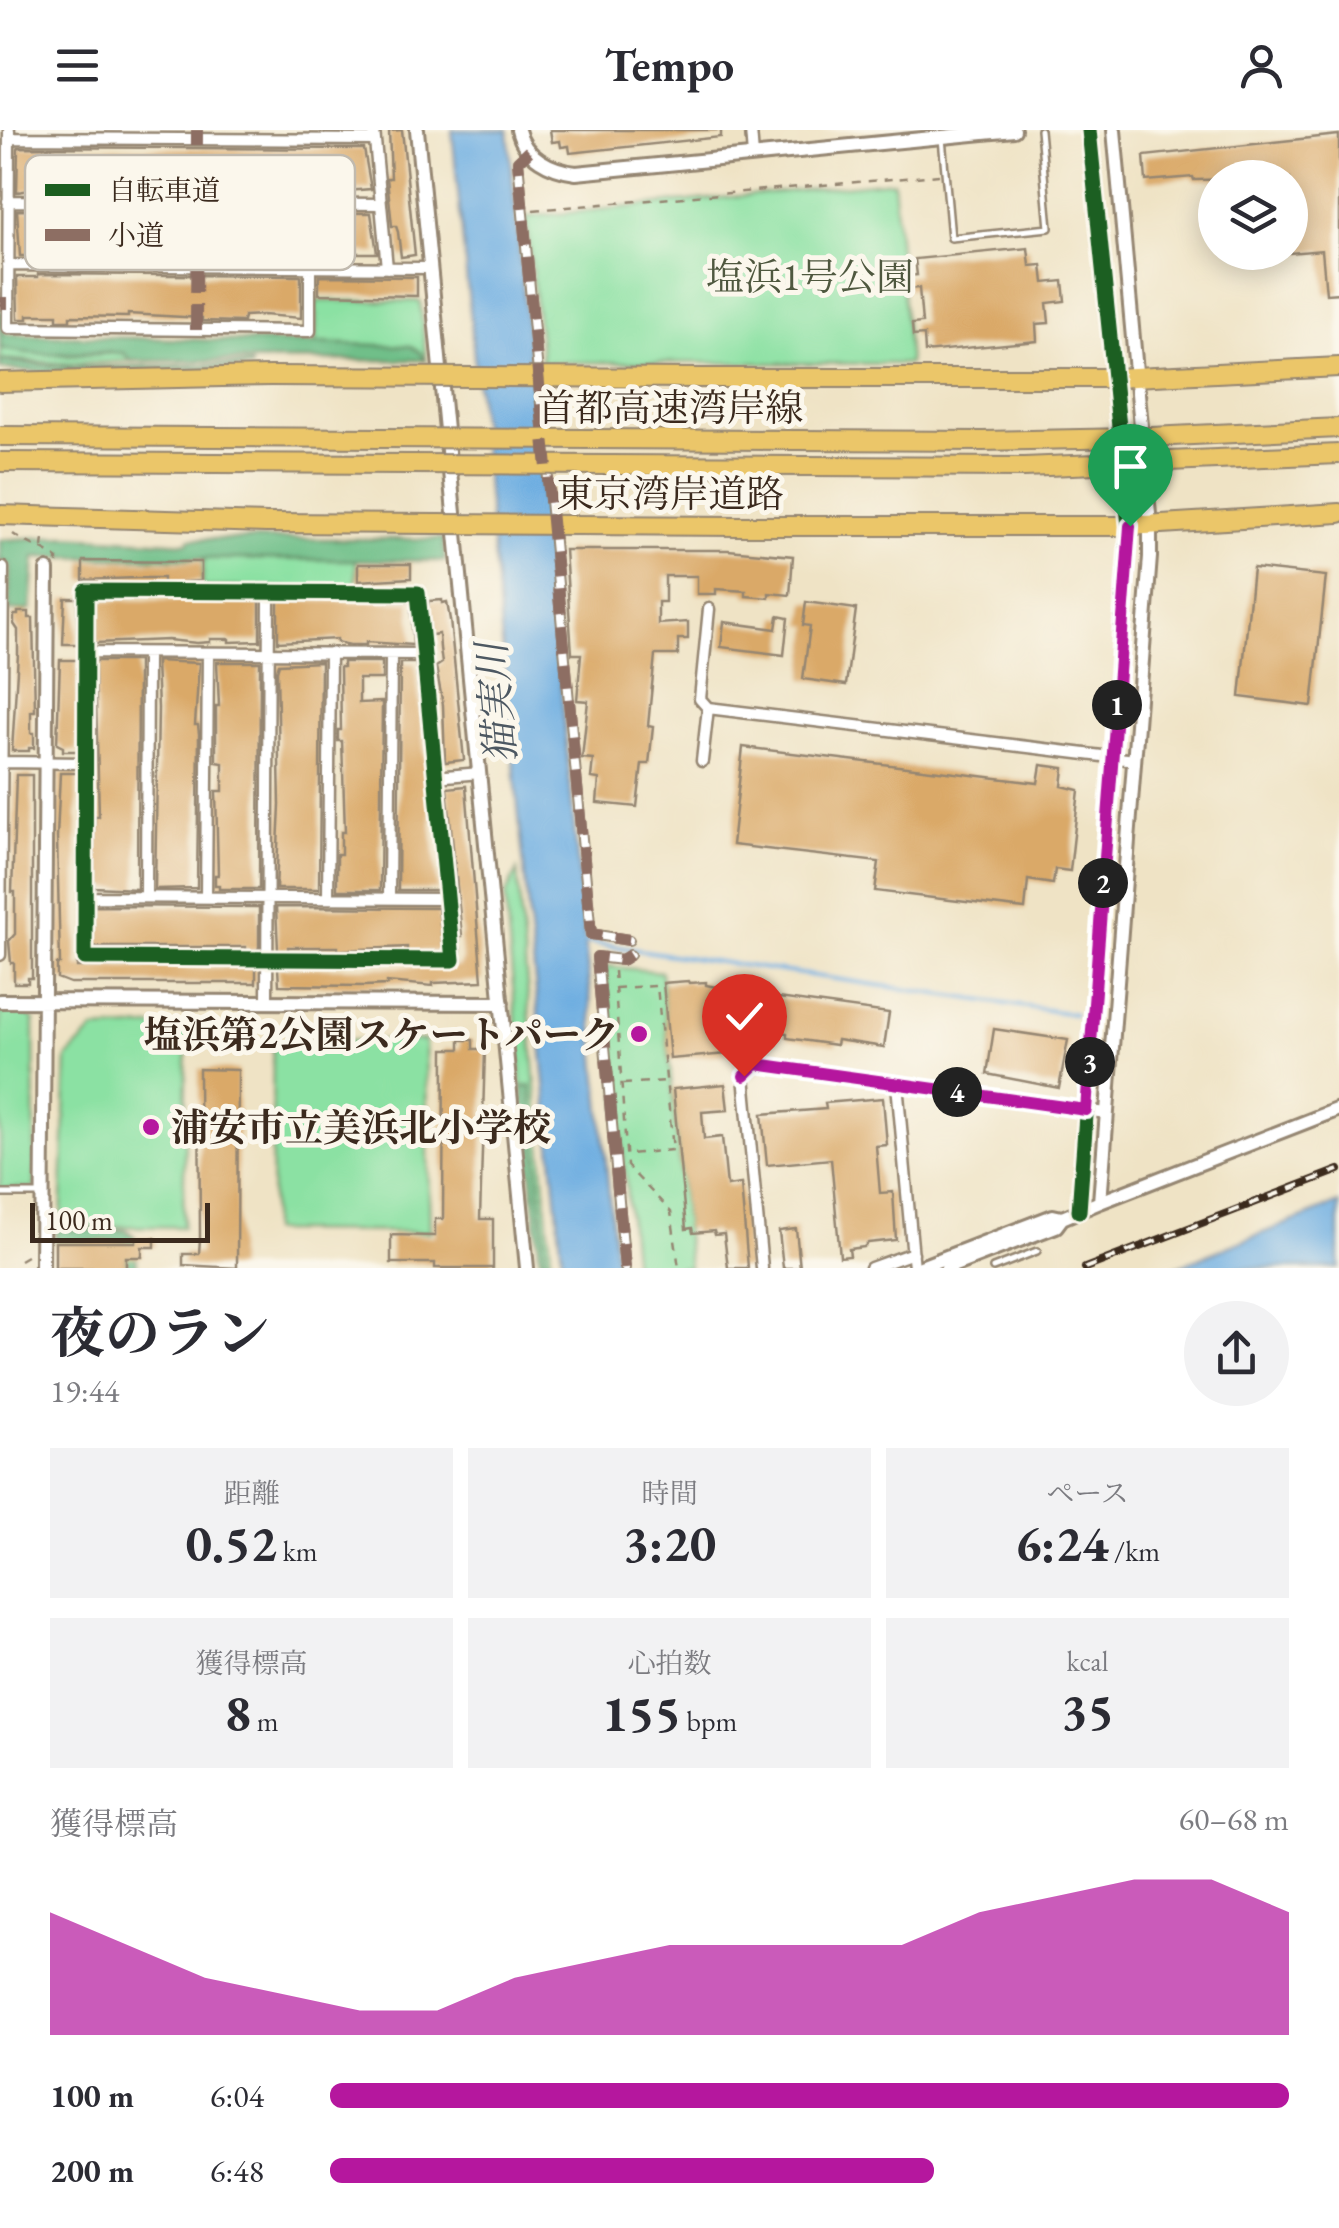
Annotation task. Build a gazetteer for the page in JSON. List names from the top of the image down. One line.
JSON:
{"streets":{"highway":["首都高速湾岸線","東京湾岸道路"]},"water":["猫実川"],"parks":["塩浜1号公園"],"places":["塩浜第2公園スケートパーク","浦安市立美浜北小学校"],"legend":["自転車道","小道"],"scale_bar":"100 m","page":{"header":"Tempo","pins":["1","2","3","4"],"scale":"100 m","heading":["夜のラン","19:44"],"stats":[["距離","0.52 km"],["時間","3:20"],["ペース","6:24 /km"],["獲得標高","8 m"],["心拍数","155 bpm"],["kcal","35"]],"chart":["獲得標高","60–68 m"],"list":[{"name":"100 m","note":"6:04"},{"name":"200 m","note":"6:48"}]}}
